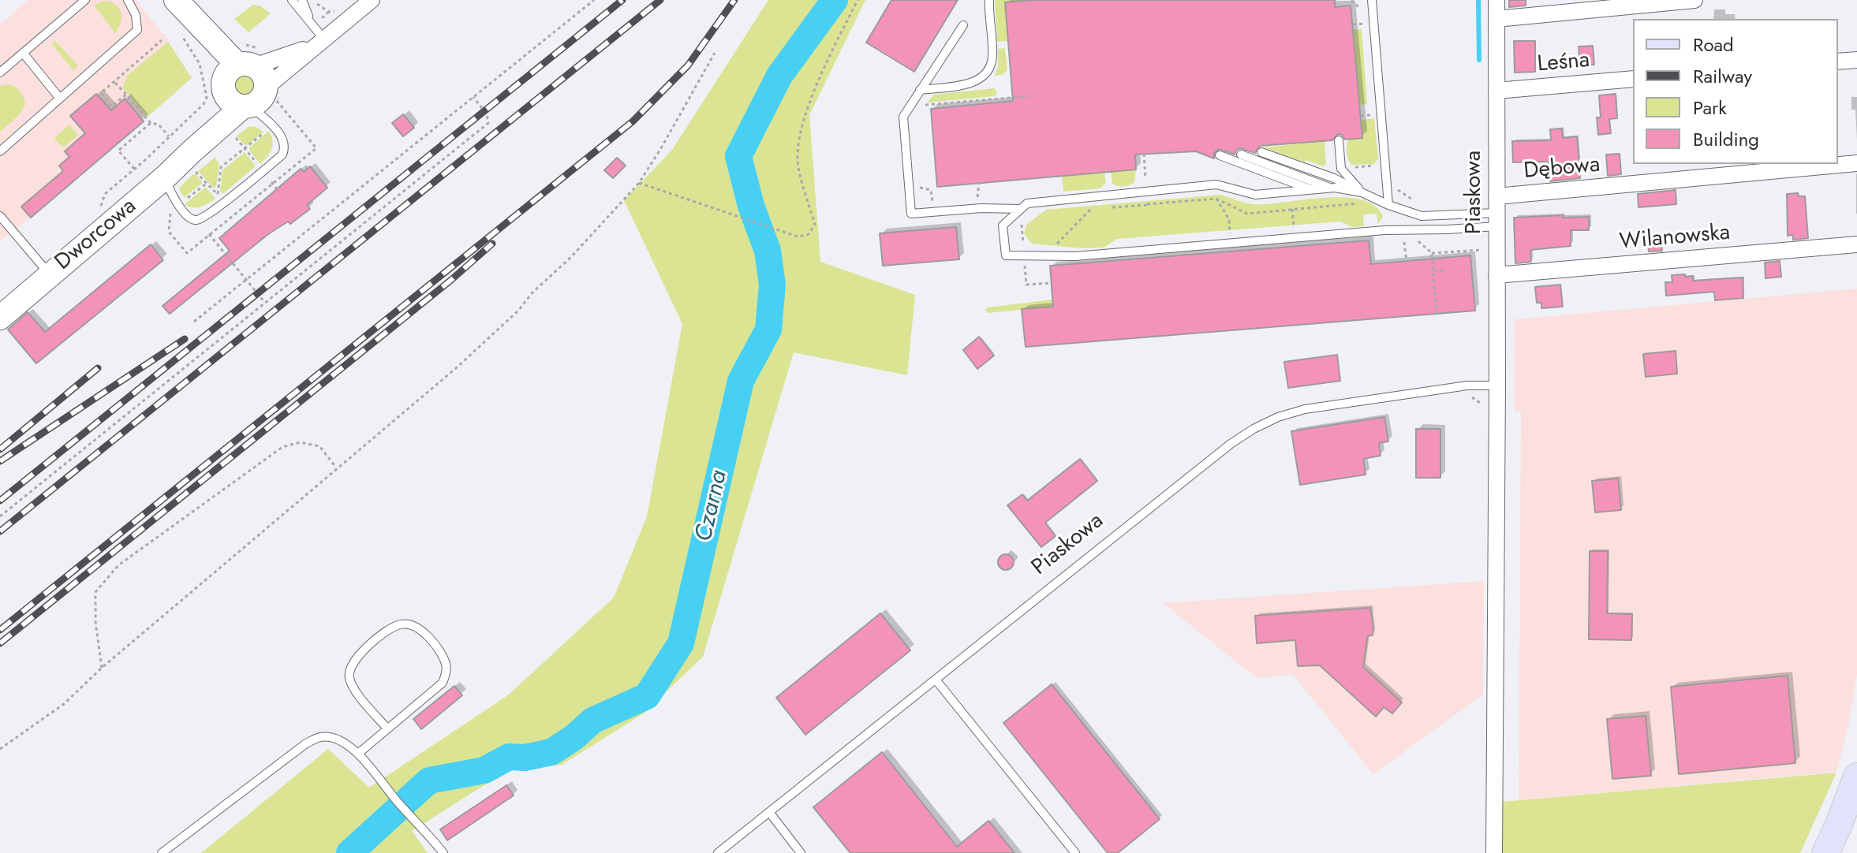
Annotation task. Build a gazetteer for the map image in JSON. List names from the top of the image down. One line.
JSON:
{"streets":{"street":["Leśna","Dębowa","Piaskowa","Dworcowa","Wilanowska"]},"crossings":[["Leśna","Piaskowa"],["Dębowa","Piaskowa"],["Piaskowa","Wilanowska"]],"water":["Czarna"],"legend":["Road","Railway","Park","Building"]}
